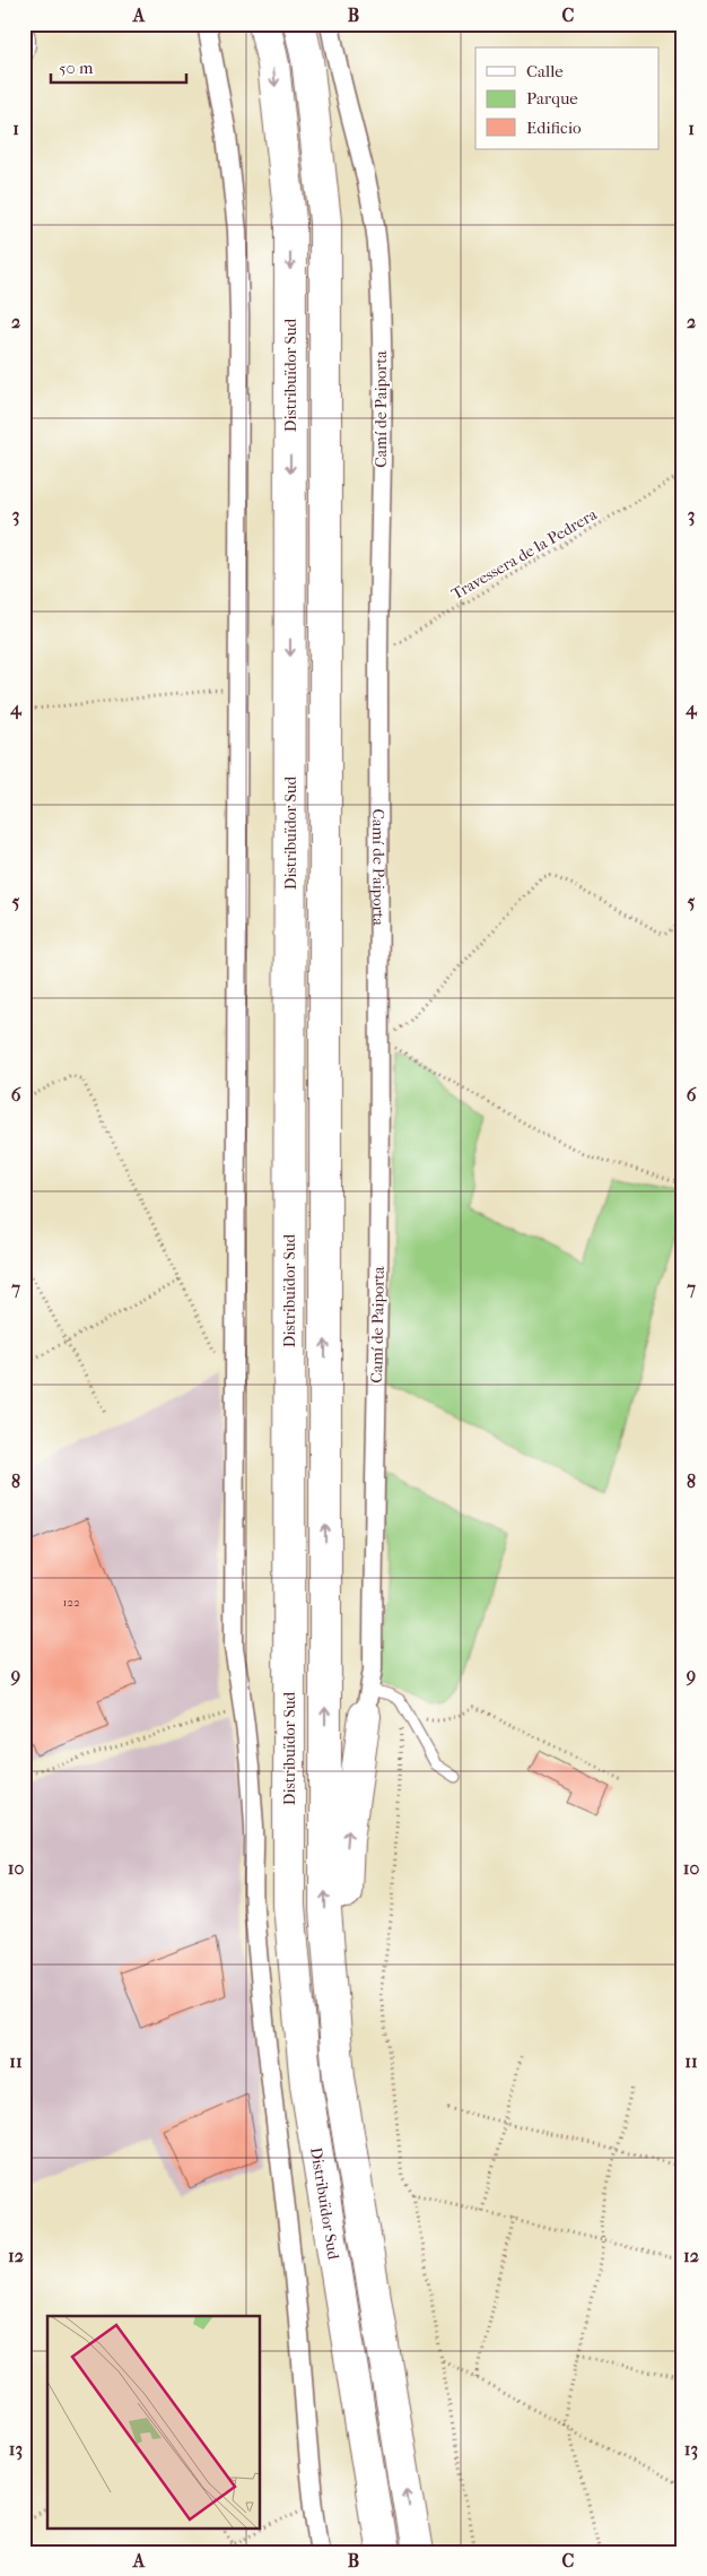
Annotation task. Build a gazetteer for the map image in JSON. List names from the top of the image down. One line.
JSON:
{"streets":{"highway":["Distribuïdor Sud"],"street":["Camí de Paiporta"],"path":["Travessera de la Pedrera"]},"crossings":[["Camí de Paiporta","Travessera de la Pedrera"]],"house_numbers":["122"],"legend":["Calle","Parque","Edificio"],"scale_bar":"50 m","grid":{"columns":["A","B","C"],"rows":["1","2","3","4","5","6","7","8","9","10","11","12","13"]}}
